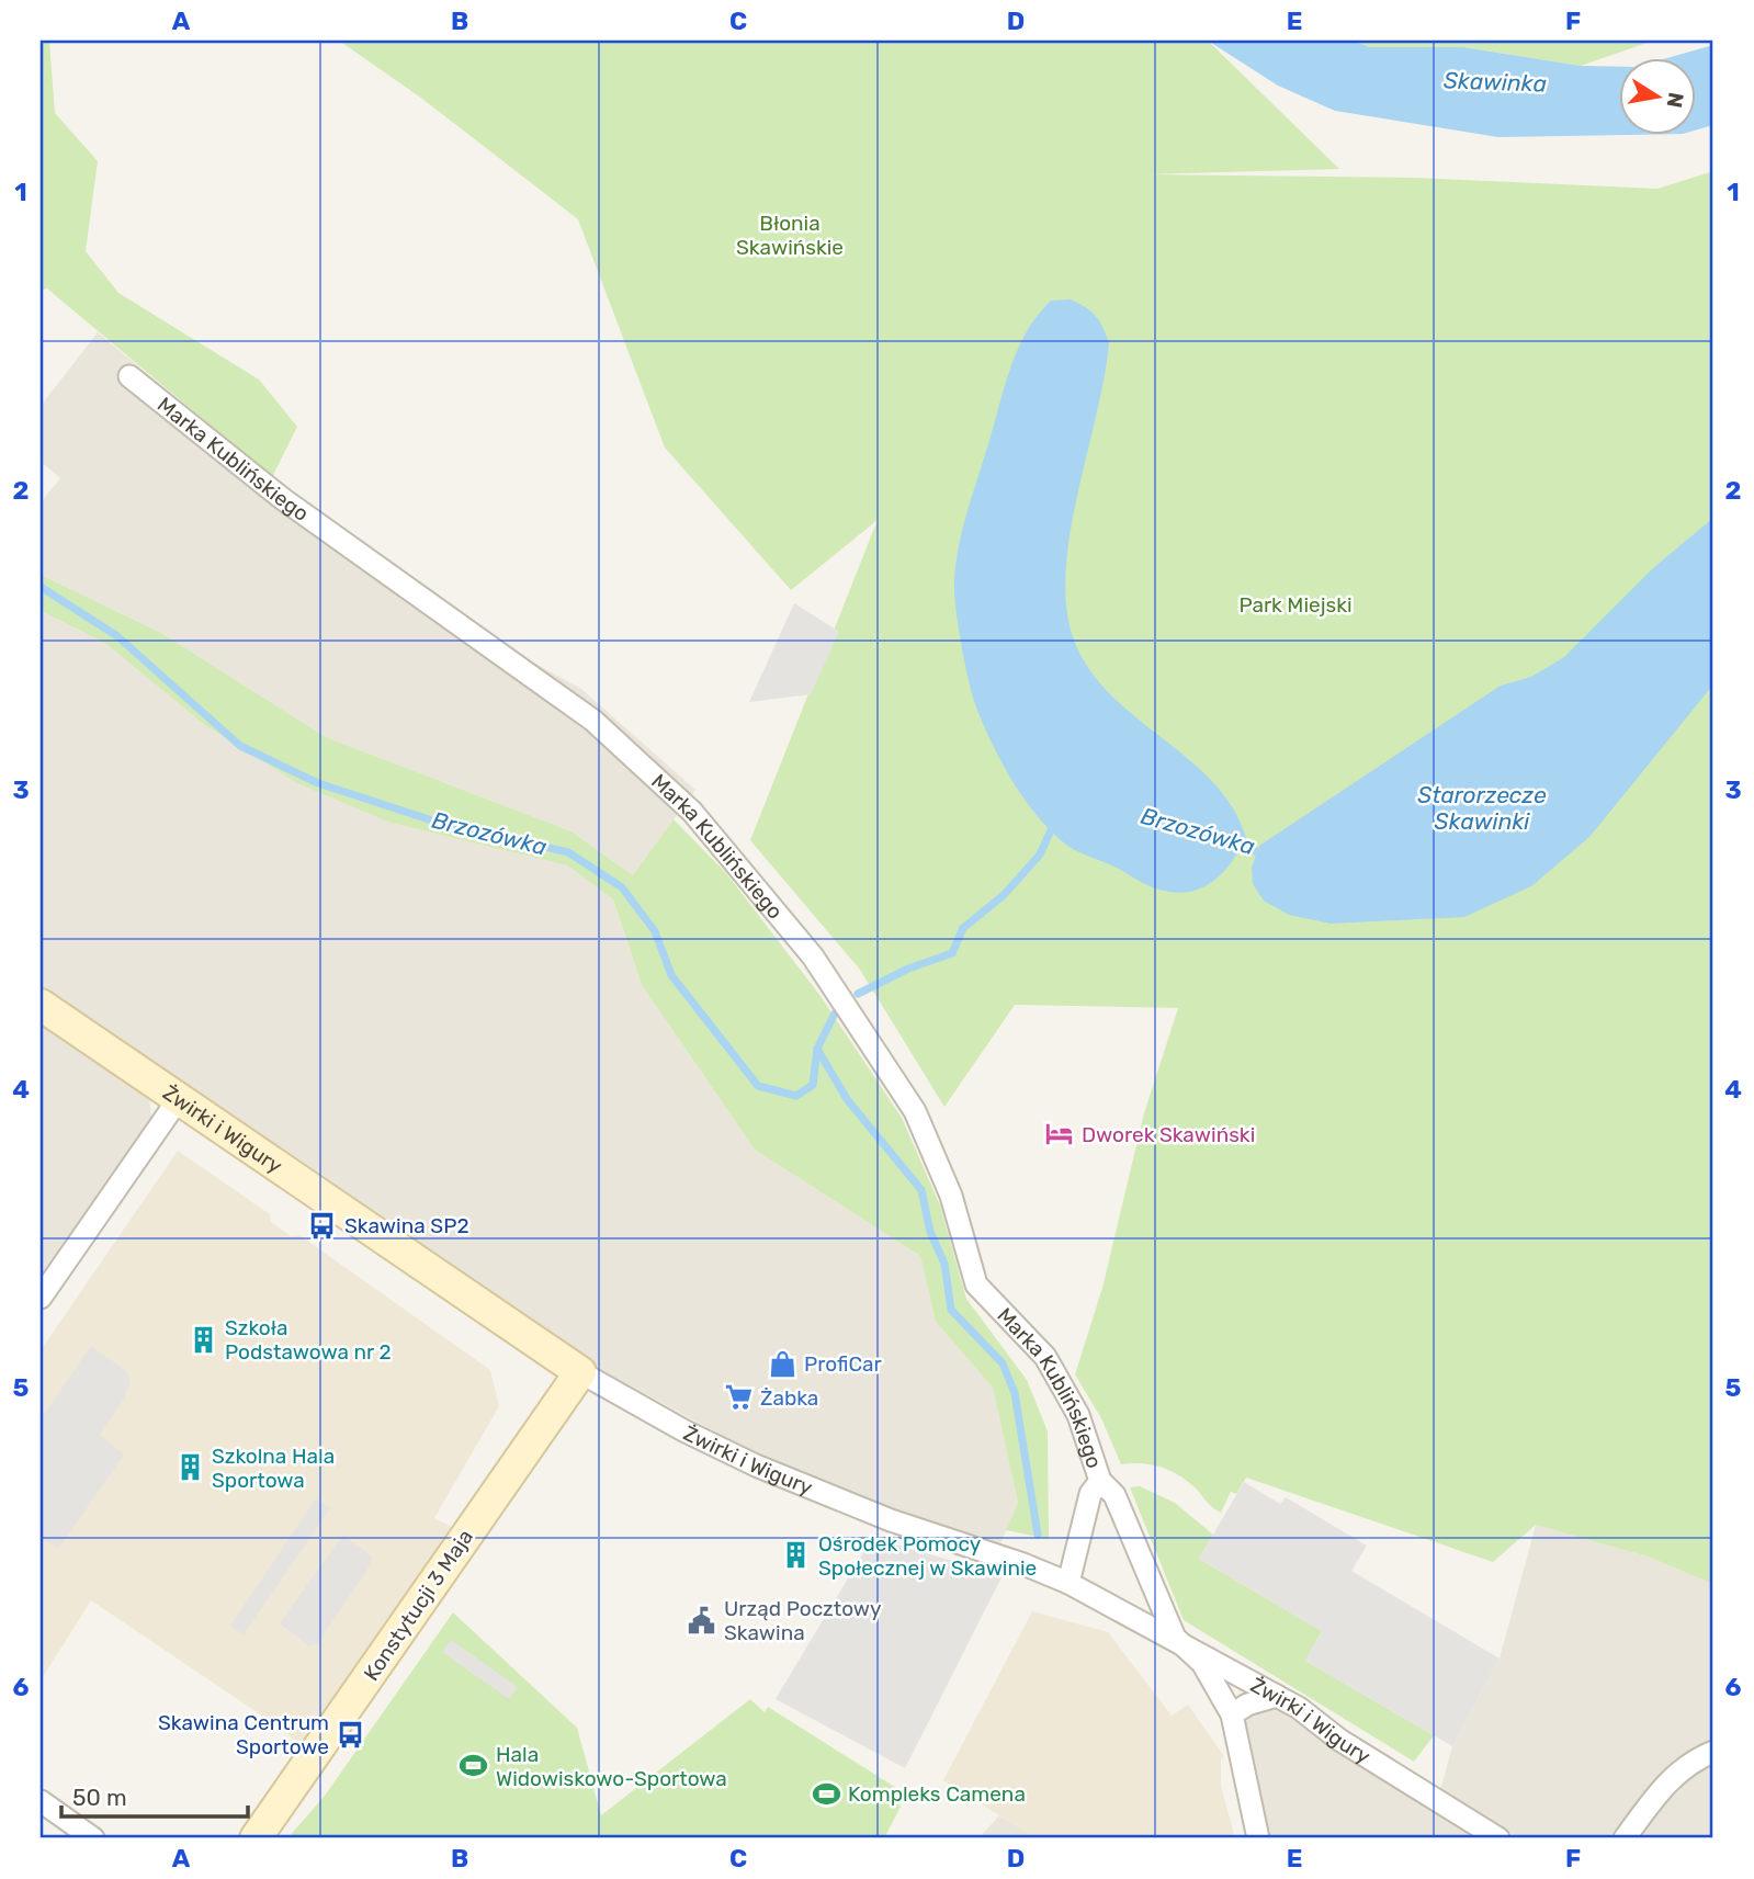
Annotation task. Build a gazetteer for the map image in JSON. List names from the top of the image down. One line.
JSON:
{"streets":{"street":["Marka Kublińskiego","Żwirki i Wigury","Konstytucji 3 Maja"]},"crossings":[["Marka Kublińskiego","Żwirki i Wigury"],["Żwirki i Wigury","Konstytucji 3 Maja"]],"water":["Skawinka","Starorzecze Skawinki","Brzozówka"],"parks":["Błonia Skawińskie","Park Miejski"],"places":{"hotel":["Dworek Skawiński"],"bus stop":["Skawina SP2","Skawina Centrum Sportowe"],"building":["Szkoła Podstawowa nr 2","Szkolna Hala Sportowa","Ośrodek Pomocy Społecznej w Skawinie"],"shop":["ProfiCar"],"supermarket":["Żabka"],"public building":["Urząd Pocztowy Skawina"],"sports":["Hala Widowiskowo-Sportowa","Kompleks Camena"]},"scale_bar":"50 m","north":"right","grid":{"columns":["A","B","C","D","E","F"],"rows":["1","2","3","4","5","6"]}}
